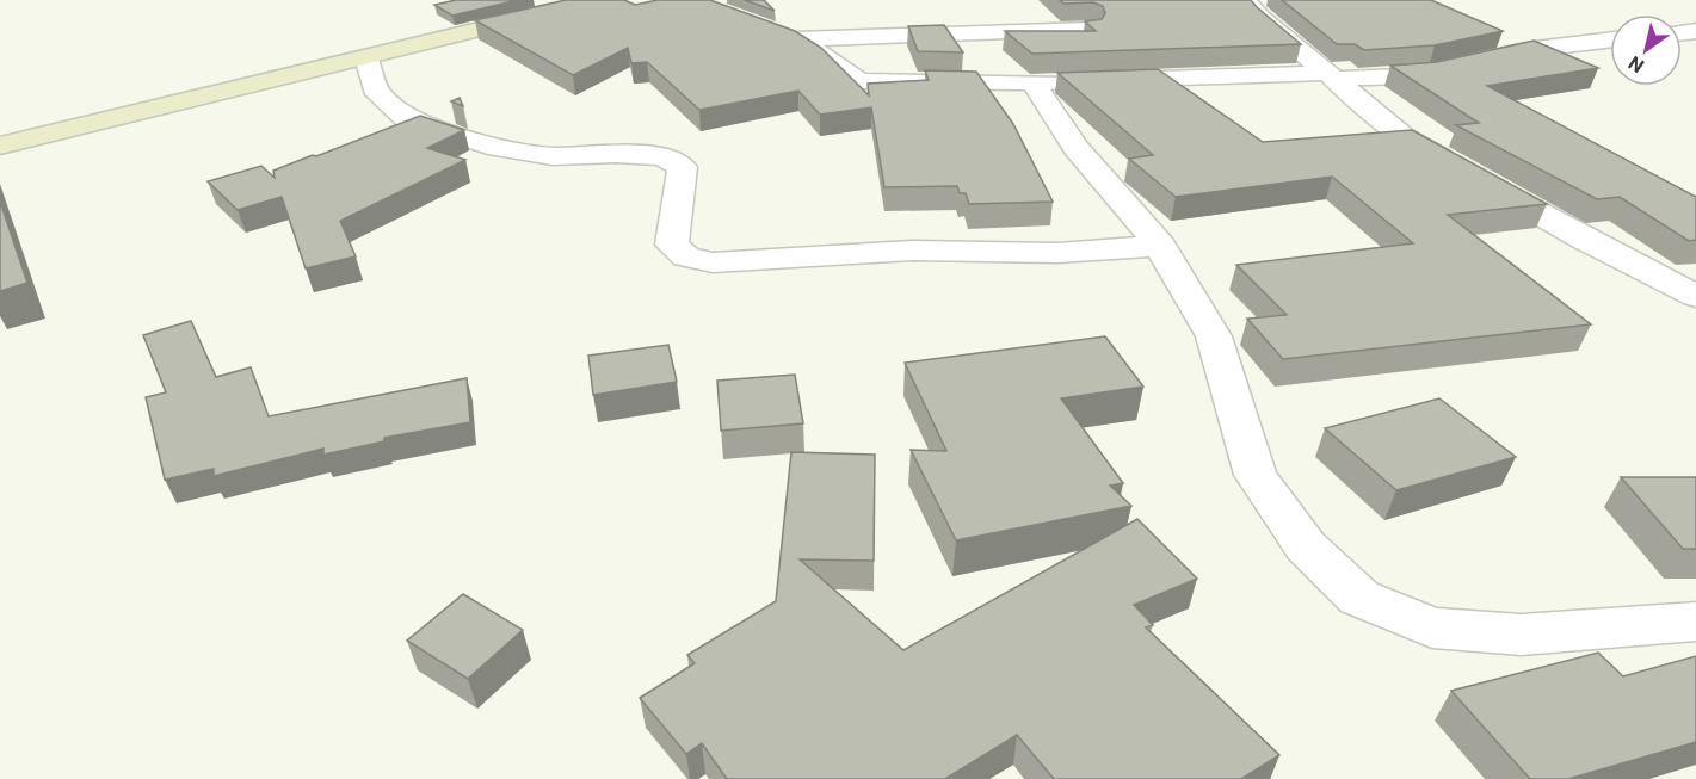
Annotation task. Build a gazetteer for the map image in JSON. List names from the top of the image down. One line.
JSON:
{"north":"bottom left"}
